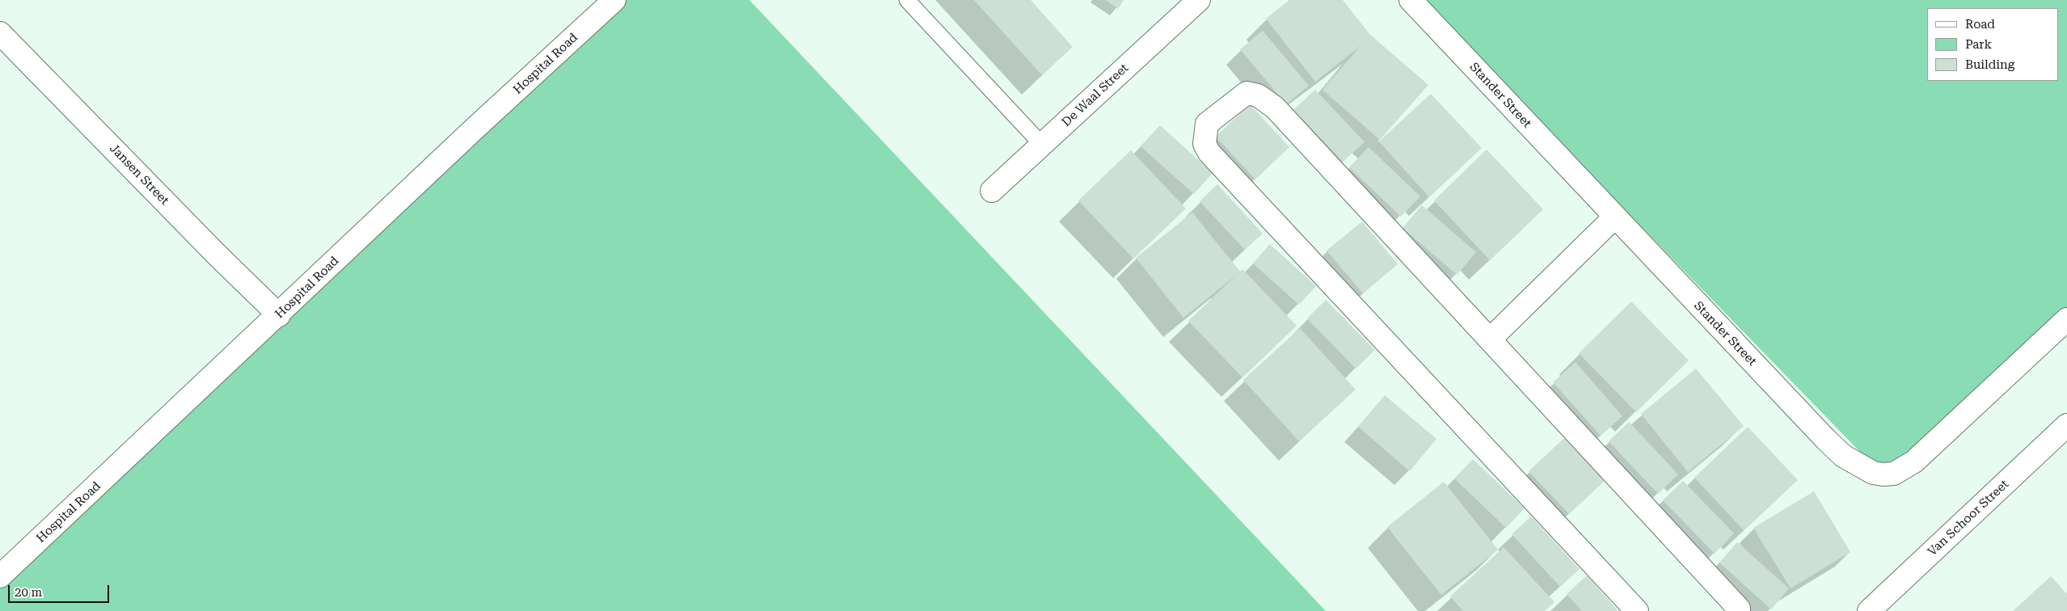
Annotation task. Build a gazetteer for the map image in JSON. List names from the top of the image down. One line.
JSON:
{"streets":{"street":["Hospital Road","De Waal Street","Stander Street","Jansen Street","Van Schoor Street"]},"crossings":[["Hospital Road","Jansen Street"]],"legend":["Road","Park","Building"],"scale_bar":"20 m"}
